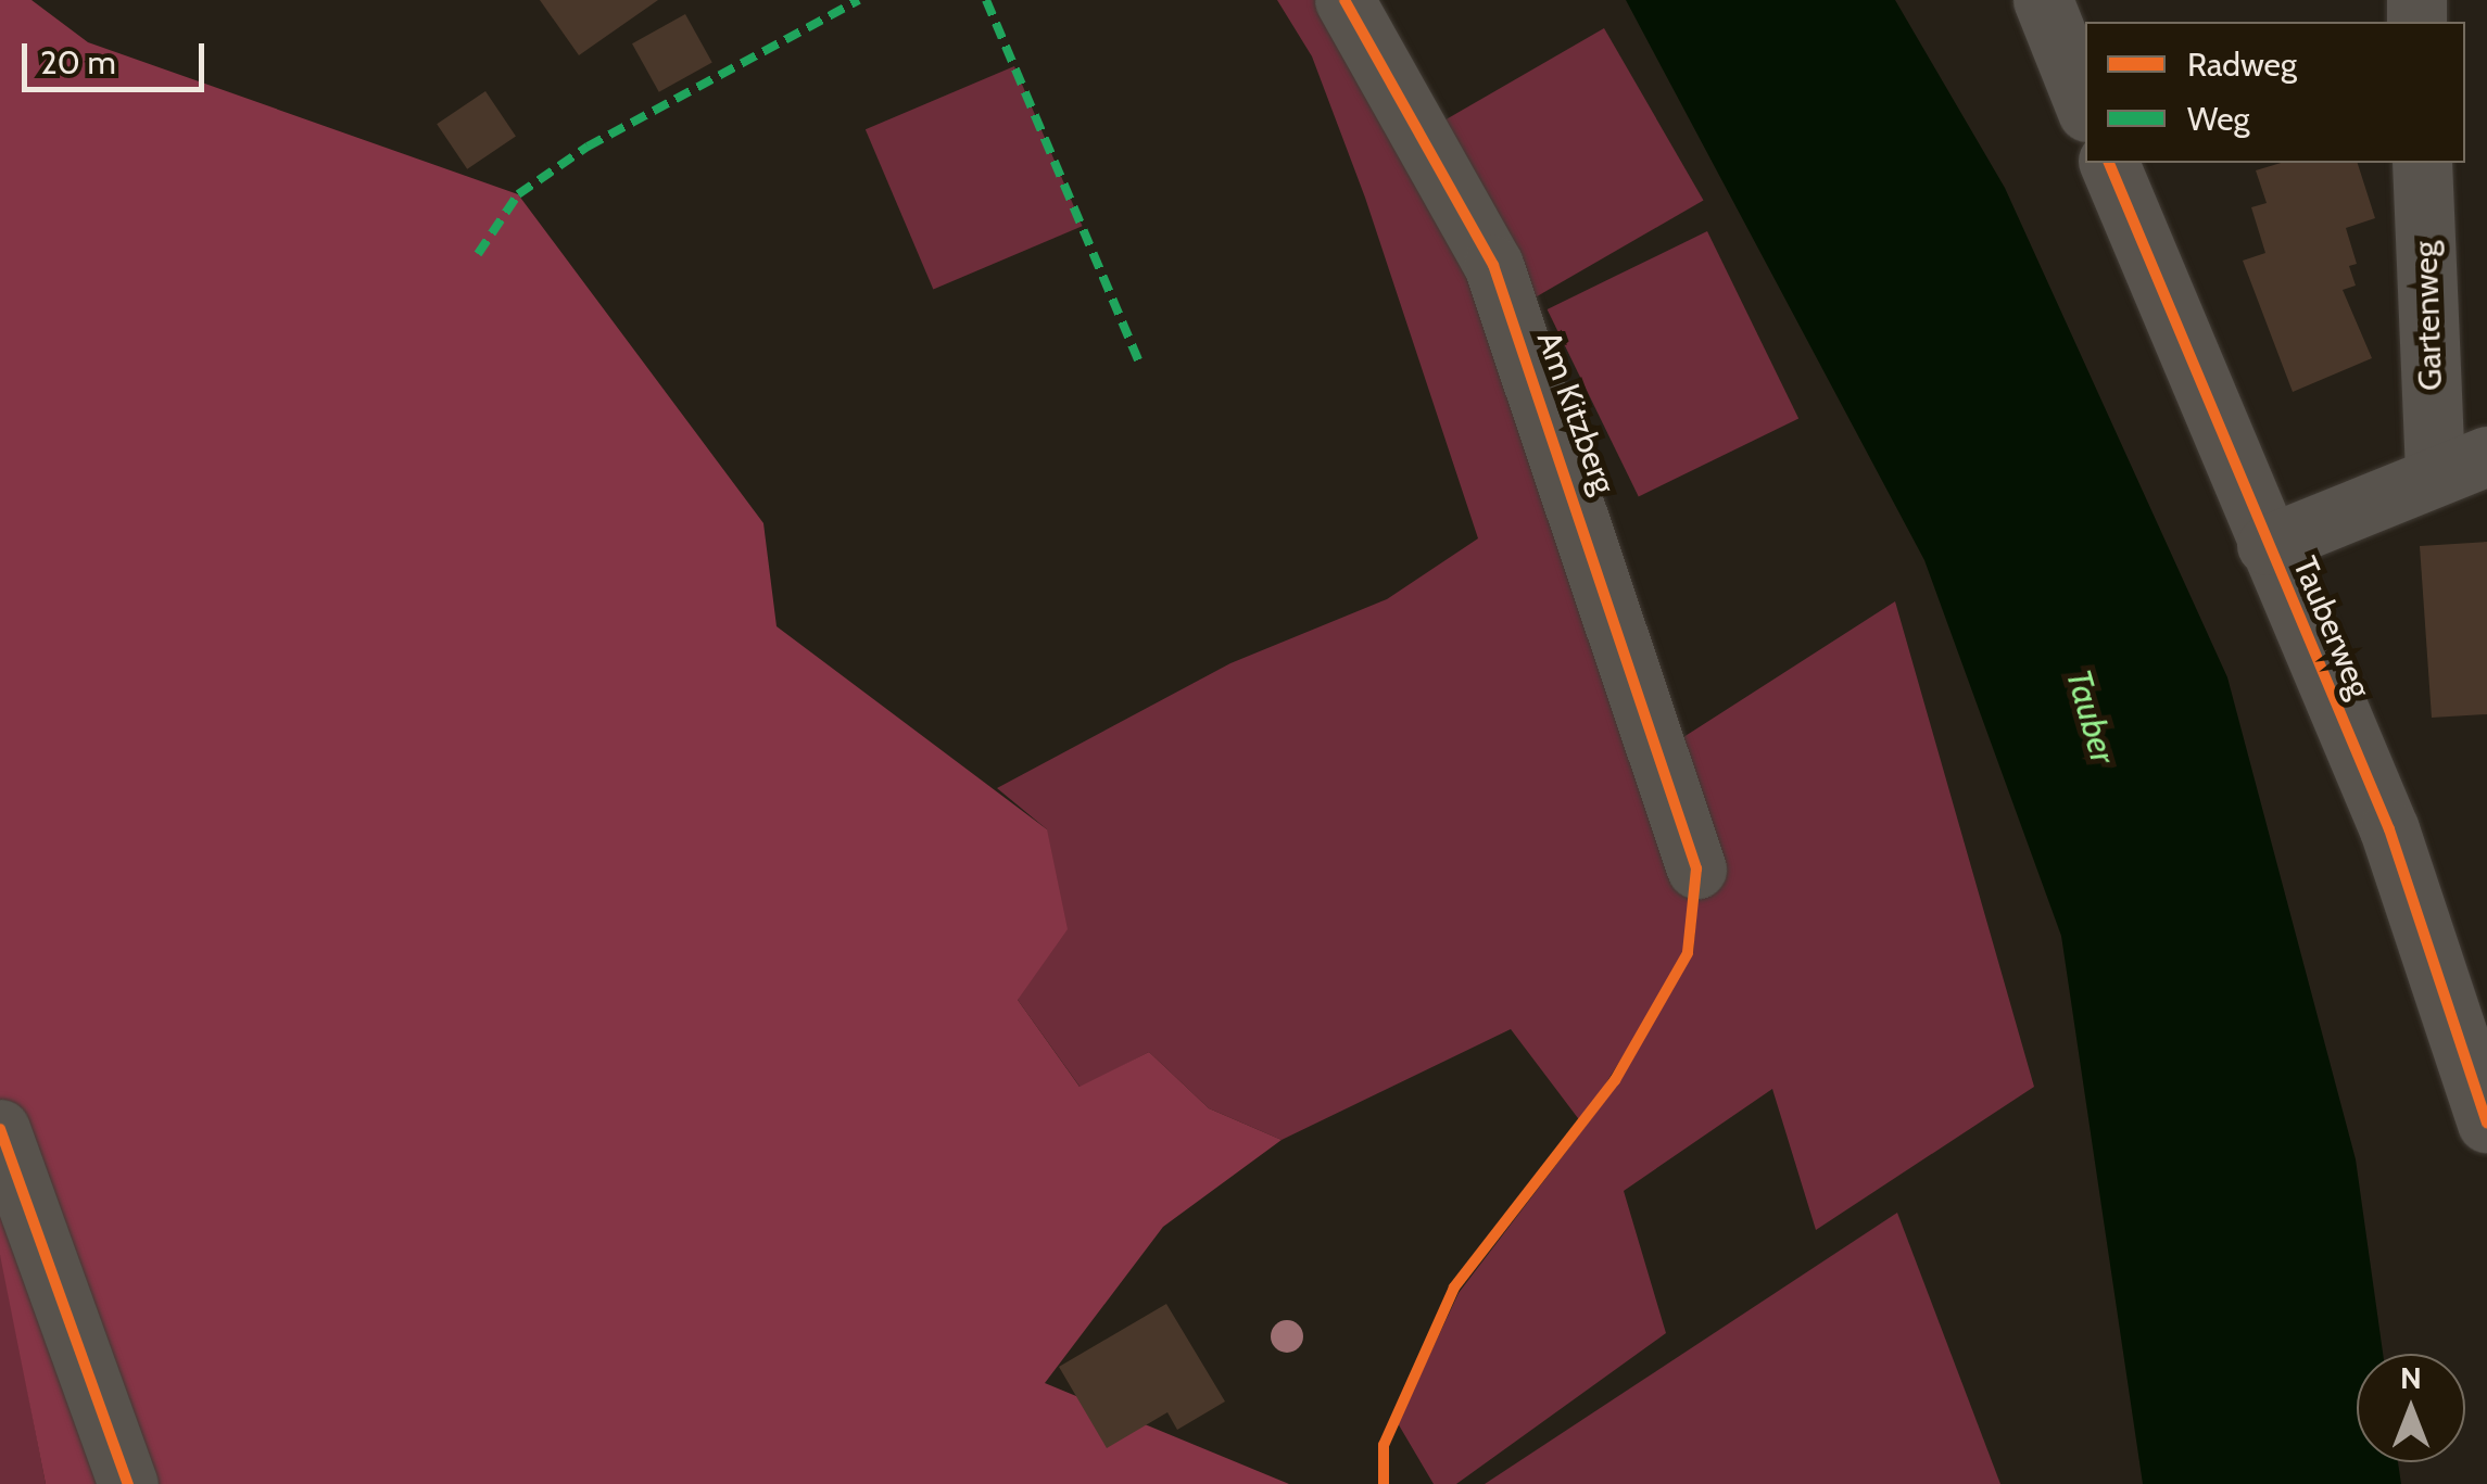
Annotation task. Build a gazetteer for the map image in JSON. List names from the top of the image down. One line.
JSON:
{"streets":{"street":["Gartenweg","Am Kitzberg","Tauberweg"]},"water":["Tauber"],"legend":["Radweg","Weg"],"scale_bar":"20 m","north":"top"}
